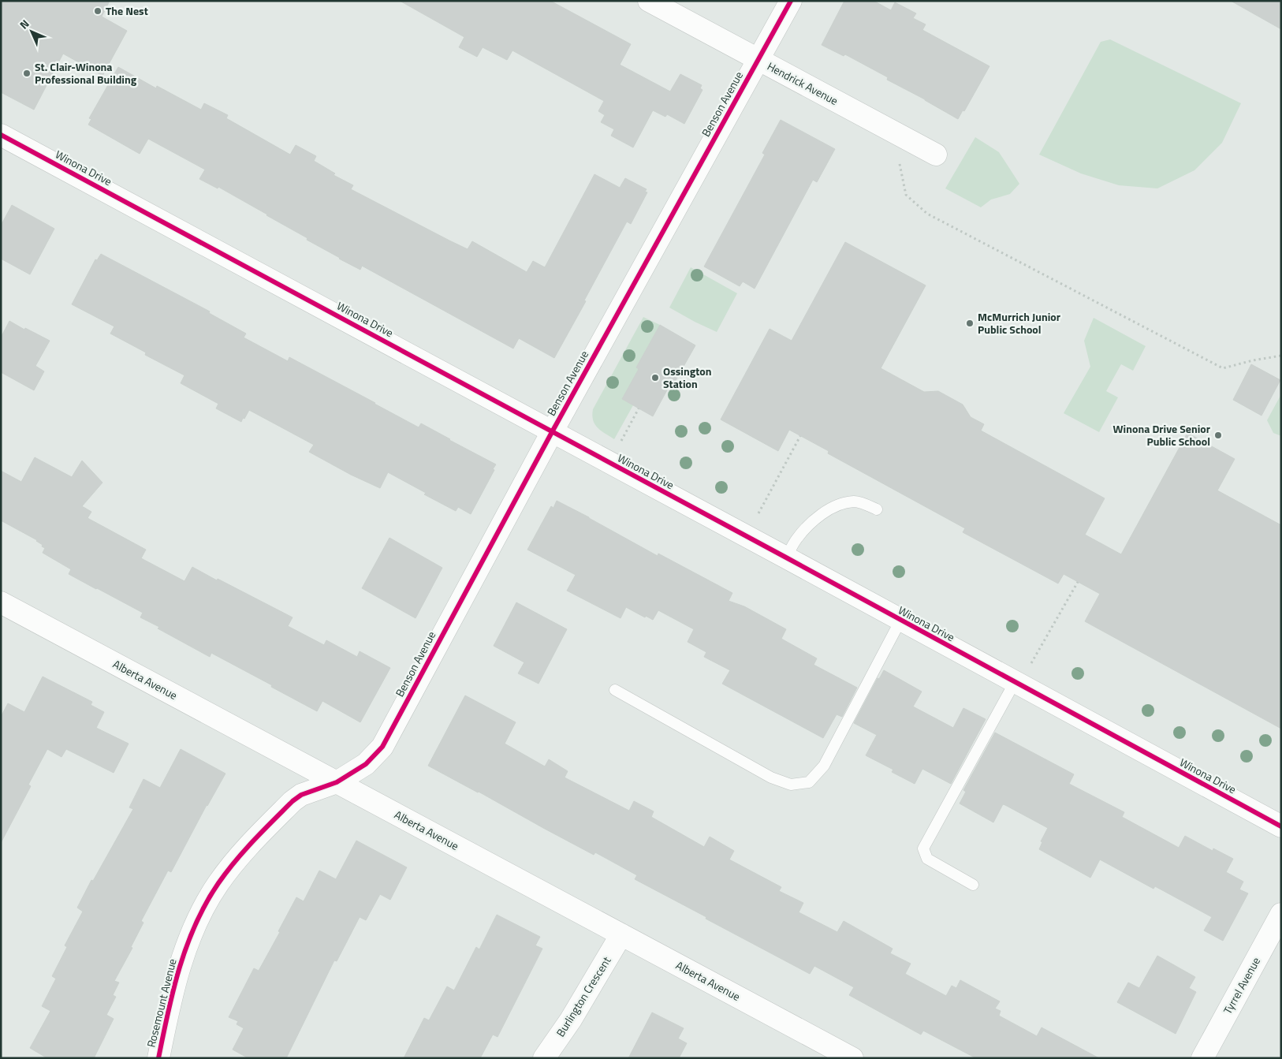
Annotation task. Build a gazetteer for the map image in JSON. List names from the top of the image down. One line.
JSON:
{"streets":{"street":["Hendrick Avenue","Benson Avenue","Winona Drive","Alberta Avenue","Tyrrel Avenue","Burlington Crescent","Rosemount Avenue"]},"crossings":[["Hendrick Avenue","Benson Avenue"],["Benson Avenue","Winona Drive"],["Benson Avenue","Alberta Avenue"],["Benson Avenue","Rosemount Avenue"],["Alberta Avenue","Burlington Crescent"],["Alberta Avenue","Rosemount Avenue"]],"places":["The Nest","St. Clair-Winona Professional Building","McMurrich Junior Public School","Ossington Station","Winona Drive Senior Public School"],"north":"top left"}
